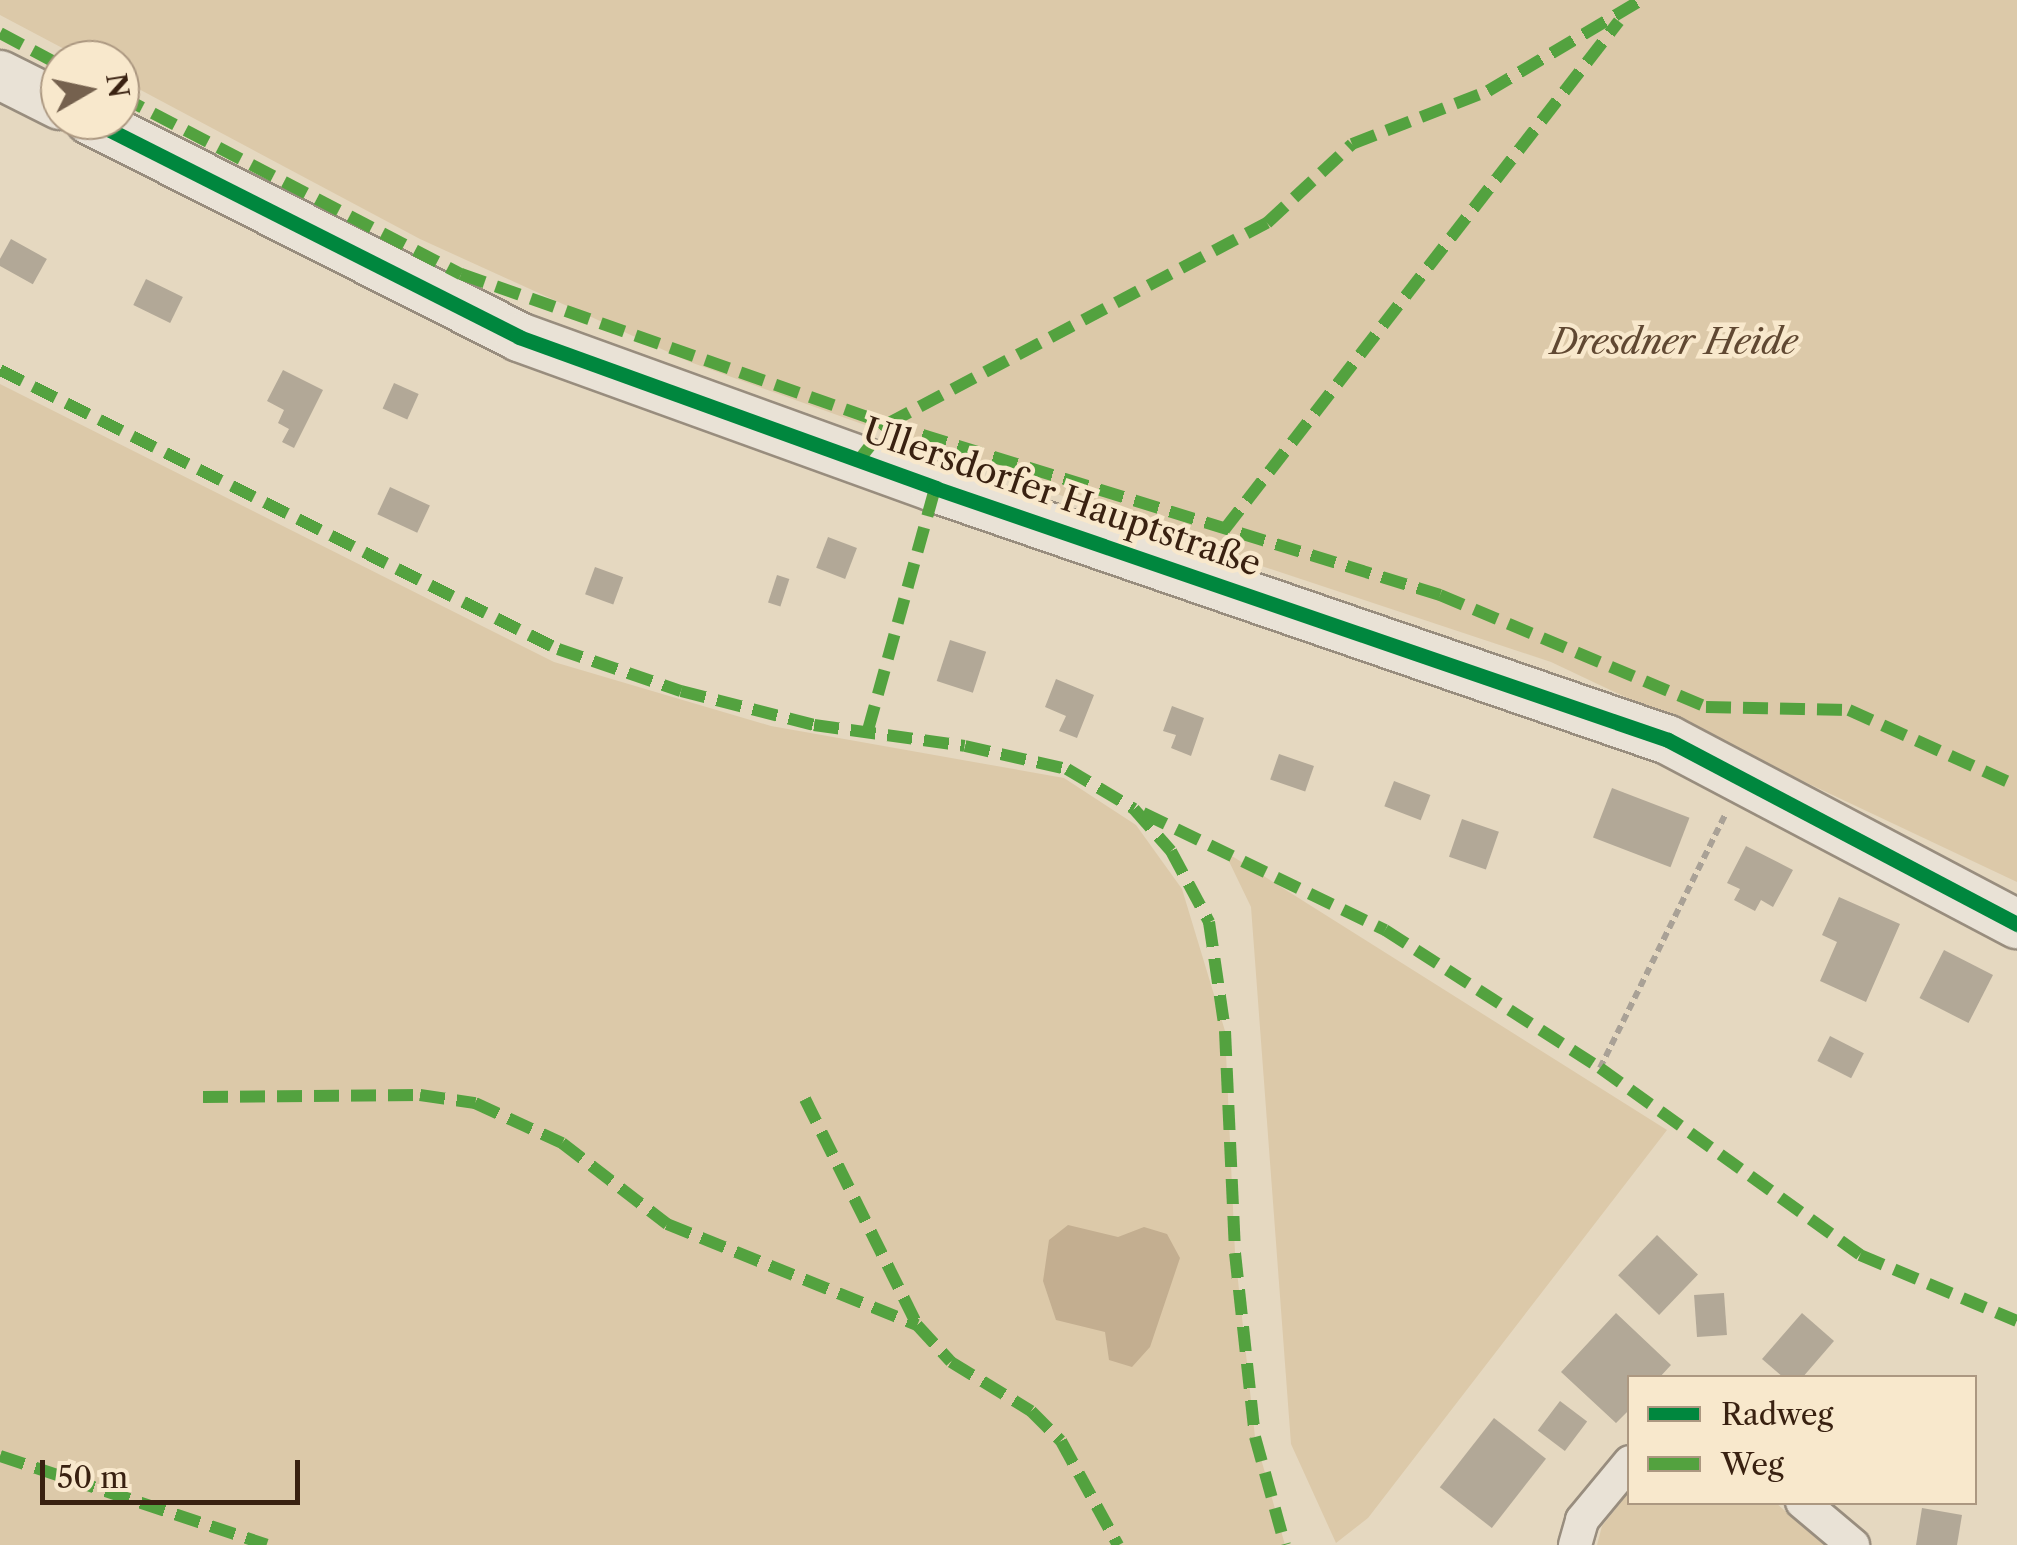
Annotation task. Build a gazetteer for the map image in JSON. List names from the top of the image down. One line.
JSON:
{"streets":{"main road":["Ullersdorfer Hauptstraße"]},"parks":["Dresdner Heide"],"legend":["Radweg","Weg"],"scale_bar":"50 m","north":"right"}
